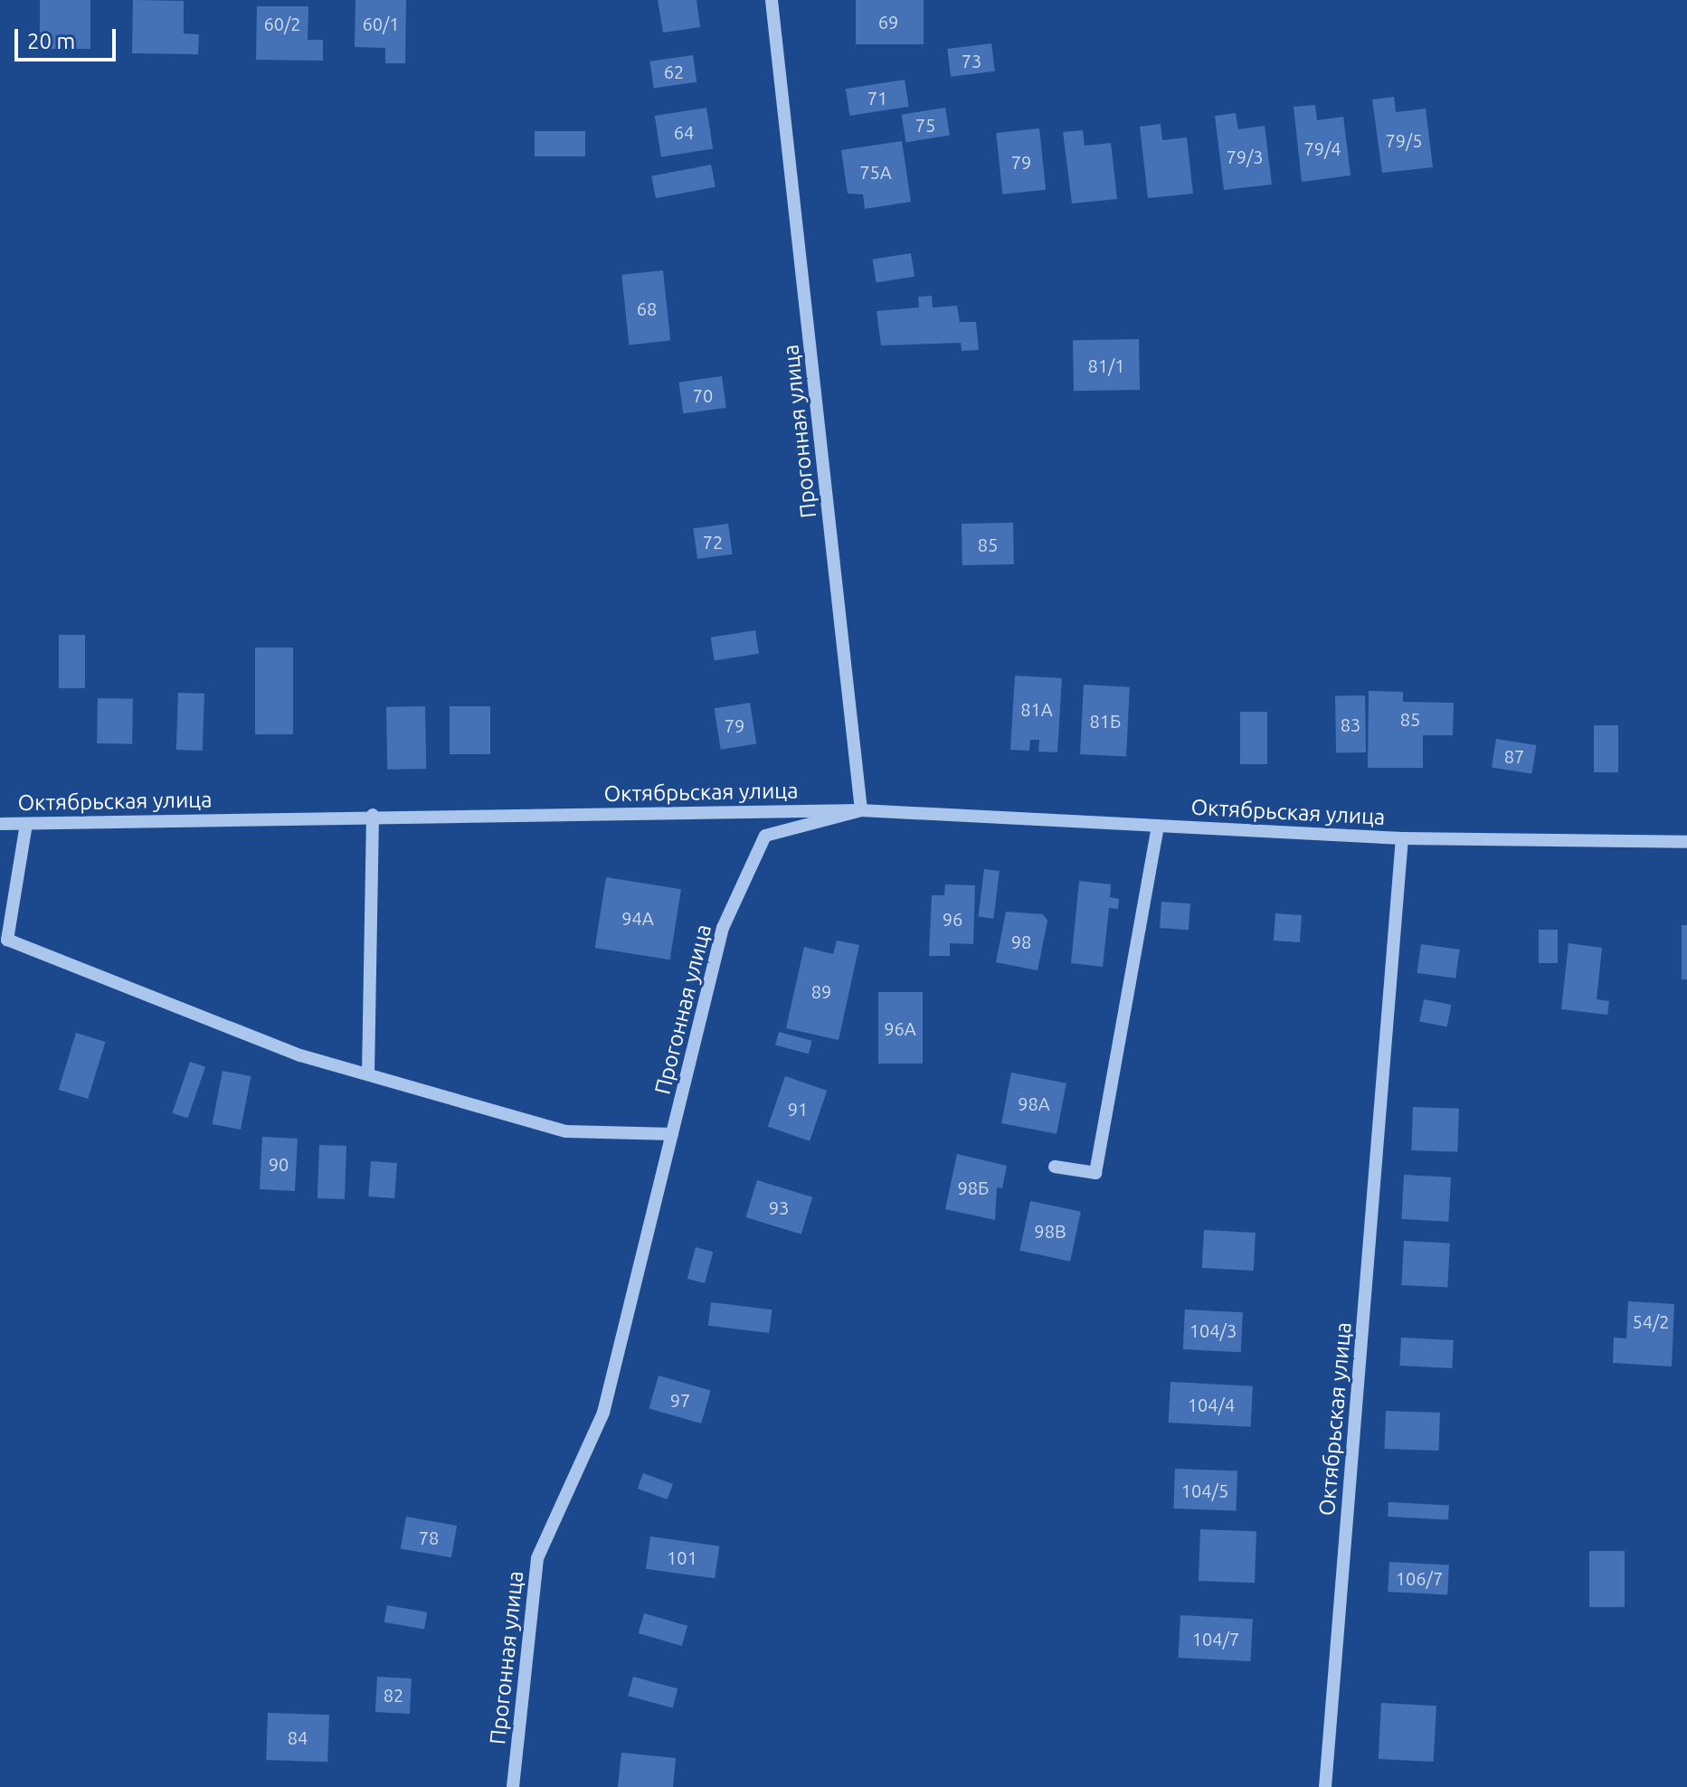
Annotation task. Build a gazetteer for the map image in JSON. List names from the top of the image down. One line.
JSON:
{"streets":{"street":["Прогонная улица","Октябрьская улица"]},"crossings":[["Прогонная улица","Октябрьская улица"]],"house_numbers":["69","60/2","60/1","73","62","71","75","64","79/5","79/4","79/3","79","75А","68","81/1","70","72","85","81А","85","81Б","83","79","87","94А","96","98","89","96А","98А","91","90","98Б","93","98В","54/2","104/3","97","104/4","104/5","78","101","106/7","104/7","82","84"],"scale_bar":"20 m"}
